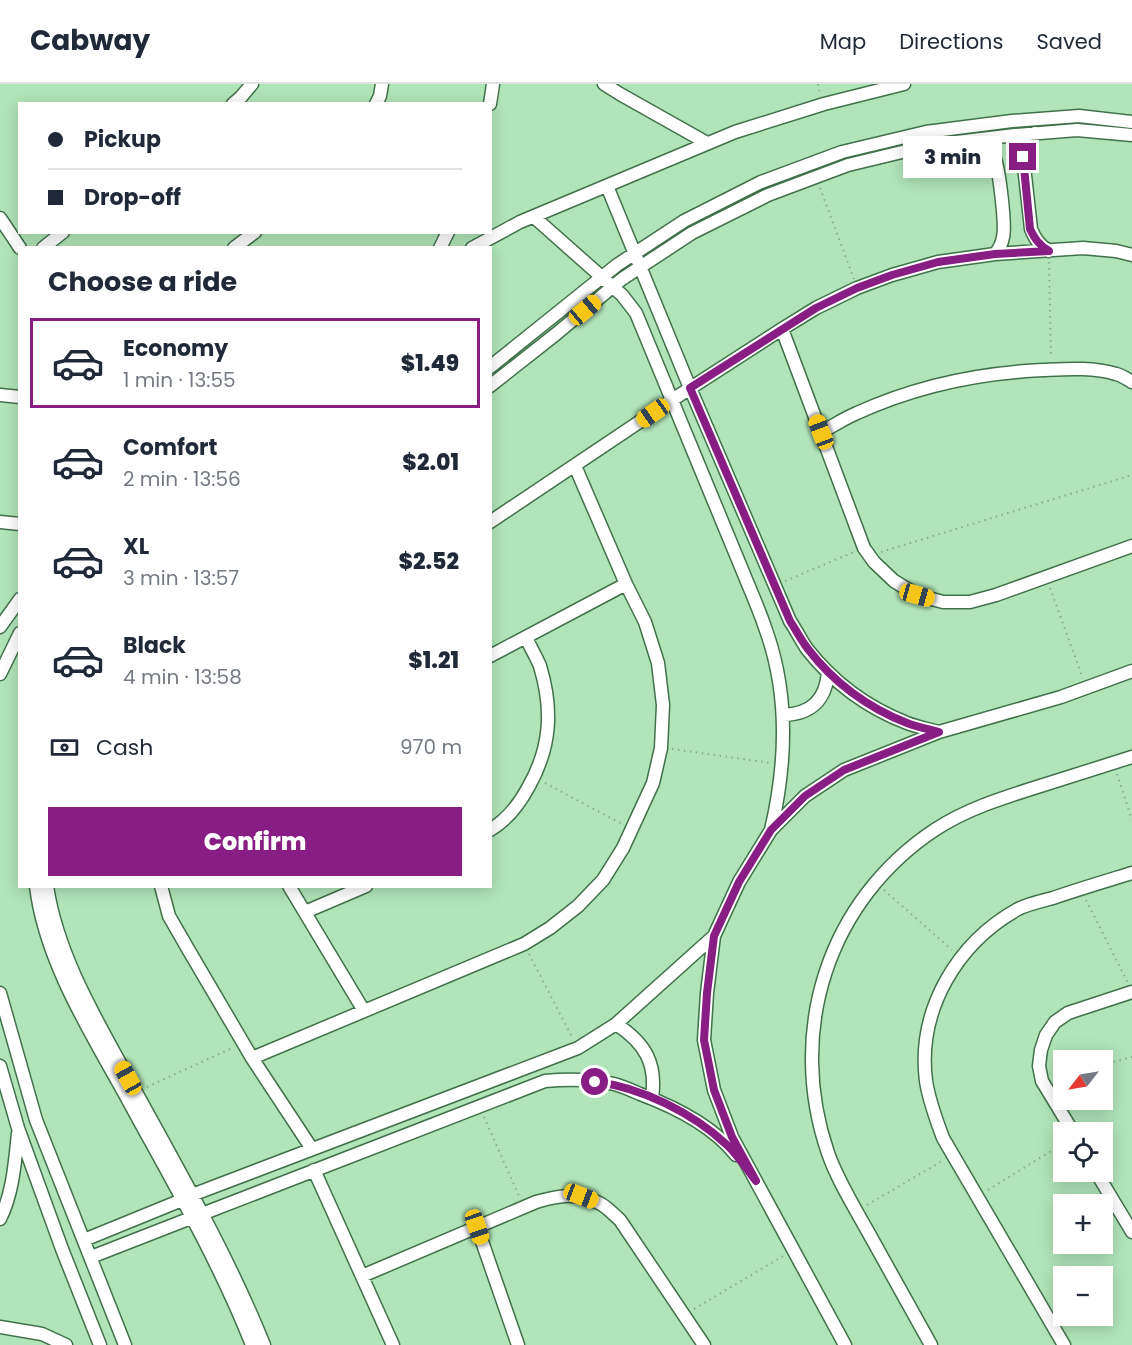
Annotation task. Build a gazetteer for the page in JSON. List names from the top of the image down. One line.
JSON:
{"north":"bottom left","page":{"header":"Cabway","nav":["Map","Directions","Saved"],"banner":["Pickup","Drop-off"],"bubble":"3 min","heading":"Choose a ride","list":[{"name":"Economy","note":"1 min · 13:55","value":"$1.49"},{"name":"Comfort","note":"2 min · 13:56","value":"$2.01"},{"name":"XL","note":"3 min · 13:57","value":"$2.52"},{"name":"Black","note":"4 min · 13:58","value":"$1.21"}],"pay":["Cash","970 m"],"buttons":"Confirm","map_buttons":["+","−"]}}
